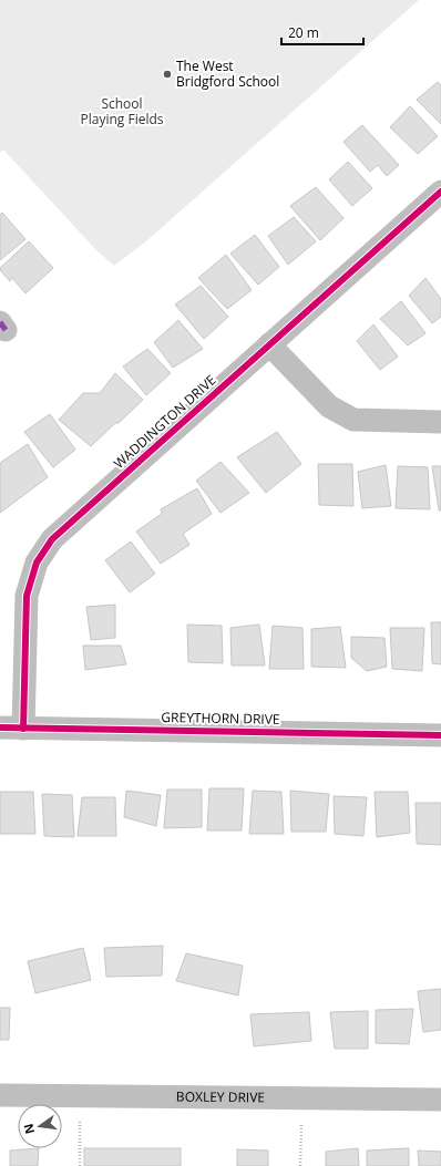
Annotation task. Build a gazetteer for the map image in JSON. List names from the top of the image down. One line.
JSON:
{"streets":{"street":["WADDINGTON DRIVE","GREYTHORN DRIVE","BOXLEY DRIVE"]},"crossings":[["WADDINGTON DRIVE","GREYTHORN DRIVE"]],"parks":["School Playing Fields"],"places":["The West Bridgford School"],"scale_bar":"20 m","north":"left"}
